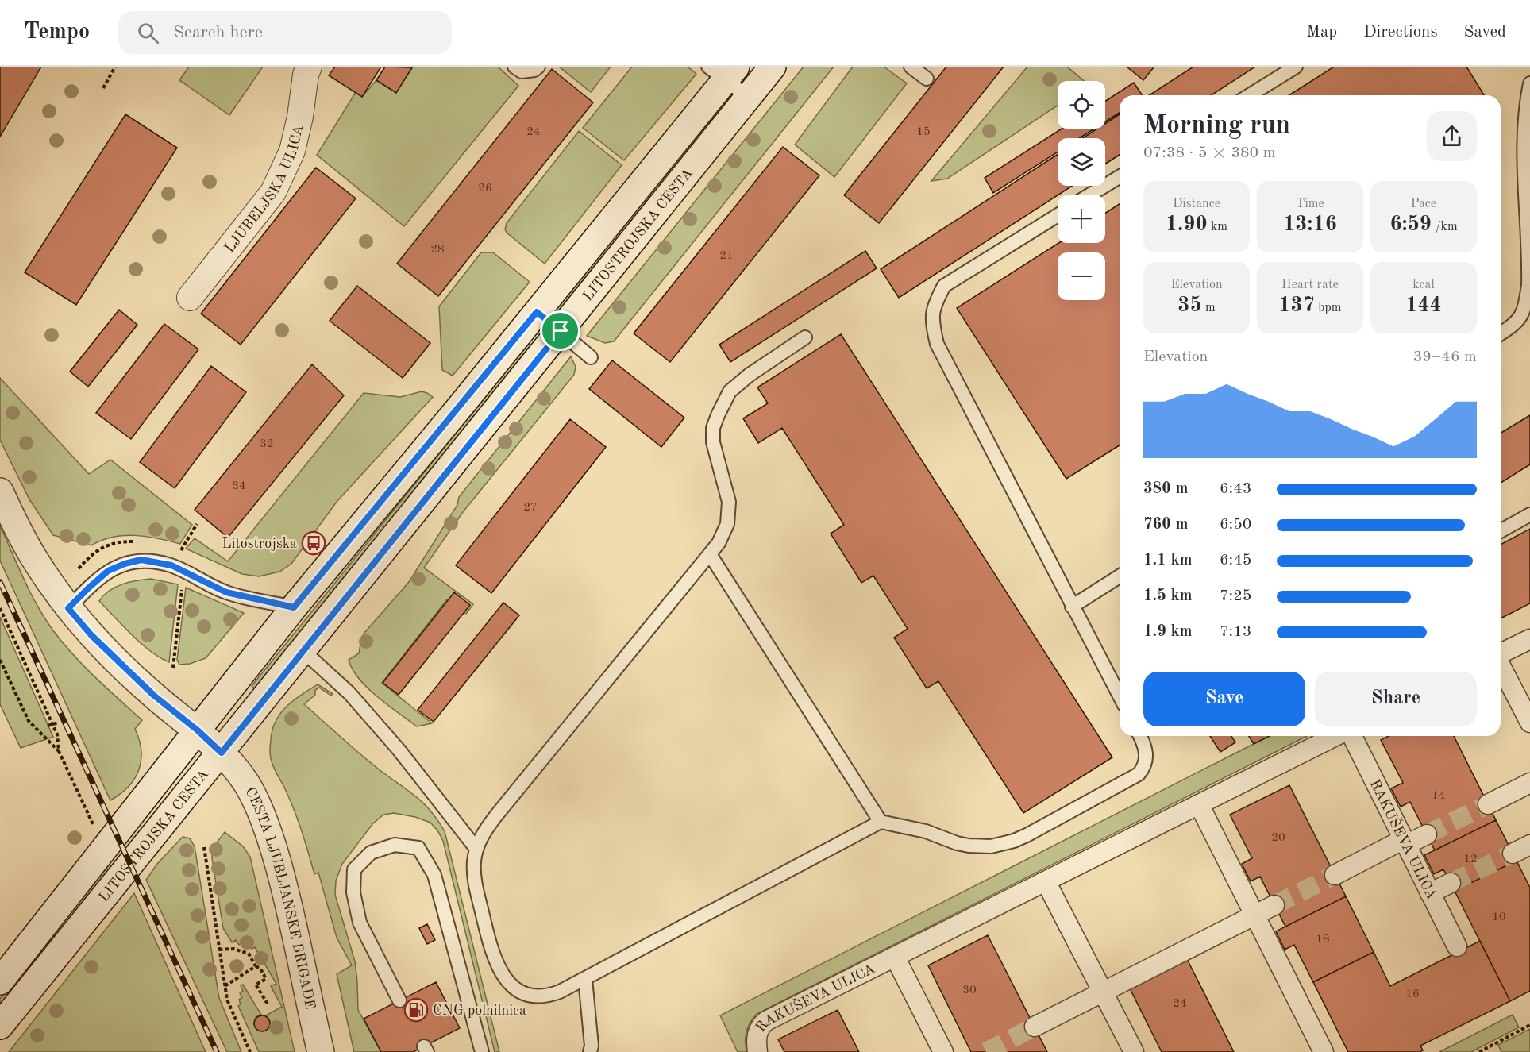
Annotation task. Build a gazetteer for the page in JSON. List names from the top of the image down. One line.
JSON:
{"streets":{"main road":["LITOSTROJSKA CESTA","CESTA LJUBLJANSKE BRIGADE"],"street":["LJUBELJSKA ULICA","RAKUŠEVA ULICA"]},"crossings":[["LITOSTROJSKA CESTA","CESTA LJUBLJANSKE BRIGADE"]],"places":{"bus stop":["Litostrojska"],"fuel station":["CNG polnilnica"]},"house_numbers":["24","15","26","28","21","32","34","27","14","20","12","10","18","30","16","24"],"page":{"header":"Tempo","search":"Search here","nav":["Map","Directions","Saved"],"map_buttons":["+","−"],"heading":["Morning run","07:38 · 5 × 380 m"],"stats":[["Distance","1.90 km"],["Time","13:16"],["Pace","6:59 /km"],["Elevation","35 m"],["Heart rate","137 bpm"],["kcal","144"]],"chart":["Elevation","39–46 m"],"list":[{"name":"380 m","note":"6:43"},{"name":"760 m","note":"6:50"},{"name":"1.1 km","note":"6:45"},{"name":"1.5 km","note":"7:25"},{"name":"1.9 km","note":"7:13"}],"buttons":["Save","Share"]}}
